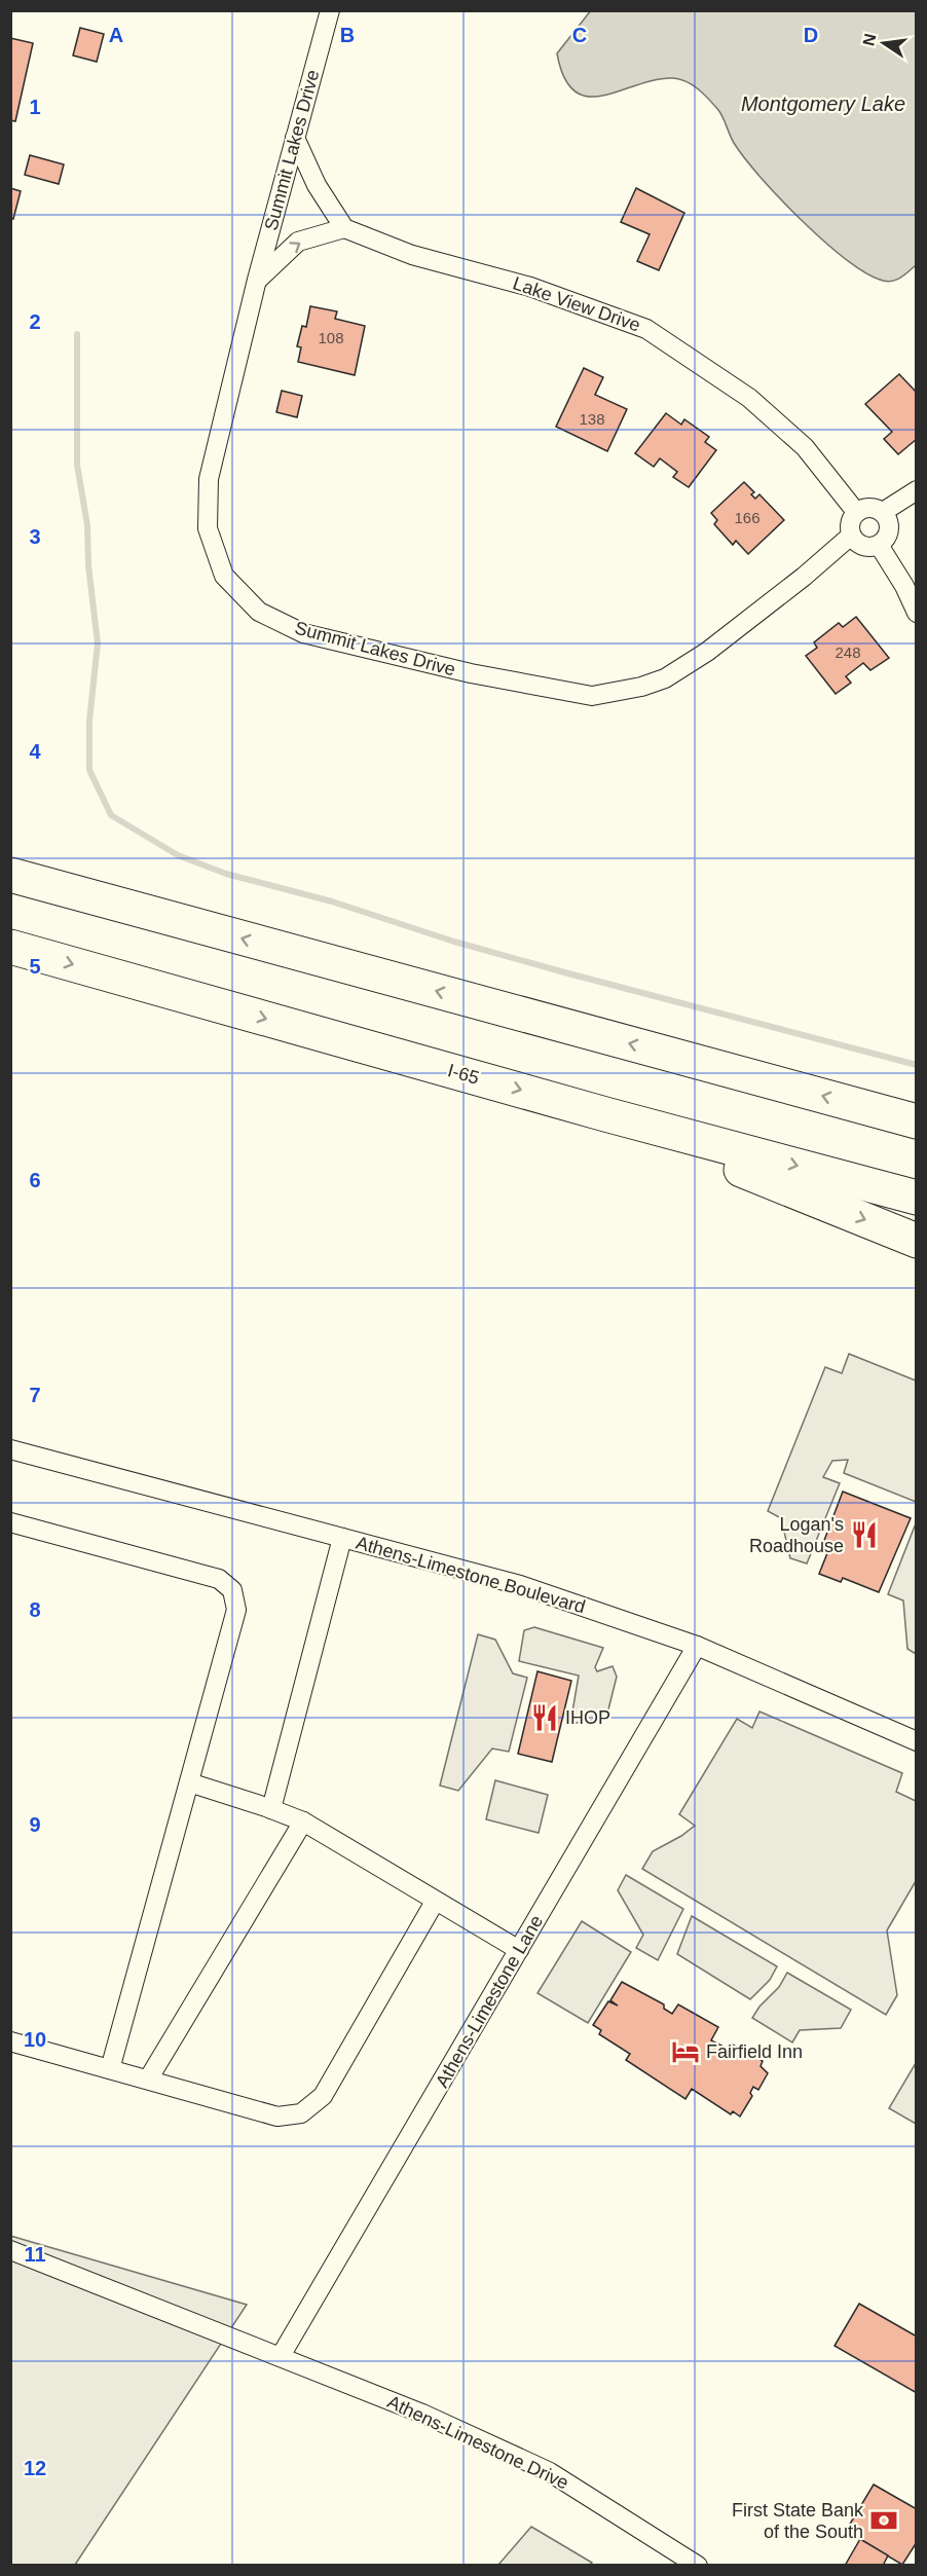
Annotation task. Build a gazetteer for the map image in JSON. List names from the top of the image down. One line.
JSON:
{"streets":{"highway":["I-65"],"street":["Summit Lakes Drive","Lake View Drive","Athens-Limestone Boulevard","Athens-Limestone Lane","Athens-Limestone Drive"]},"crossings":[["Summit Lakes Drive","Lake View Drive"],["Athens-Limestone Boulevard","Athens-Limestone Lane"],["Athens-Limestone Lane","Athens-Limestone Drive"]],"water":["Montgomery Lake"],"places":{"restaurant":["Logan's Roadhouse","IHOP"],"hotel":["Fairfield Inn"],"bank":["First State Bank of the South"]},"house_numbers":["108","138","166","248"],"north":"left","grid":{"columns":["A","B","C","D"],"rows":["1","2","3","4","5","6","7","8","9","10","11","12"]}}
